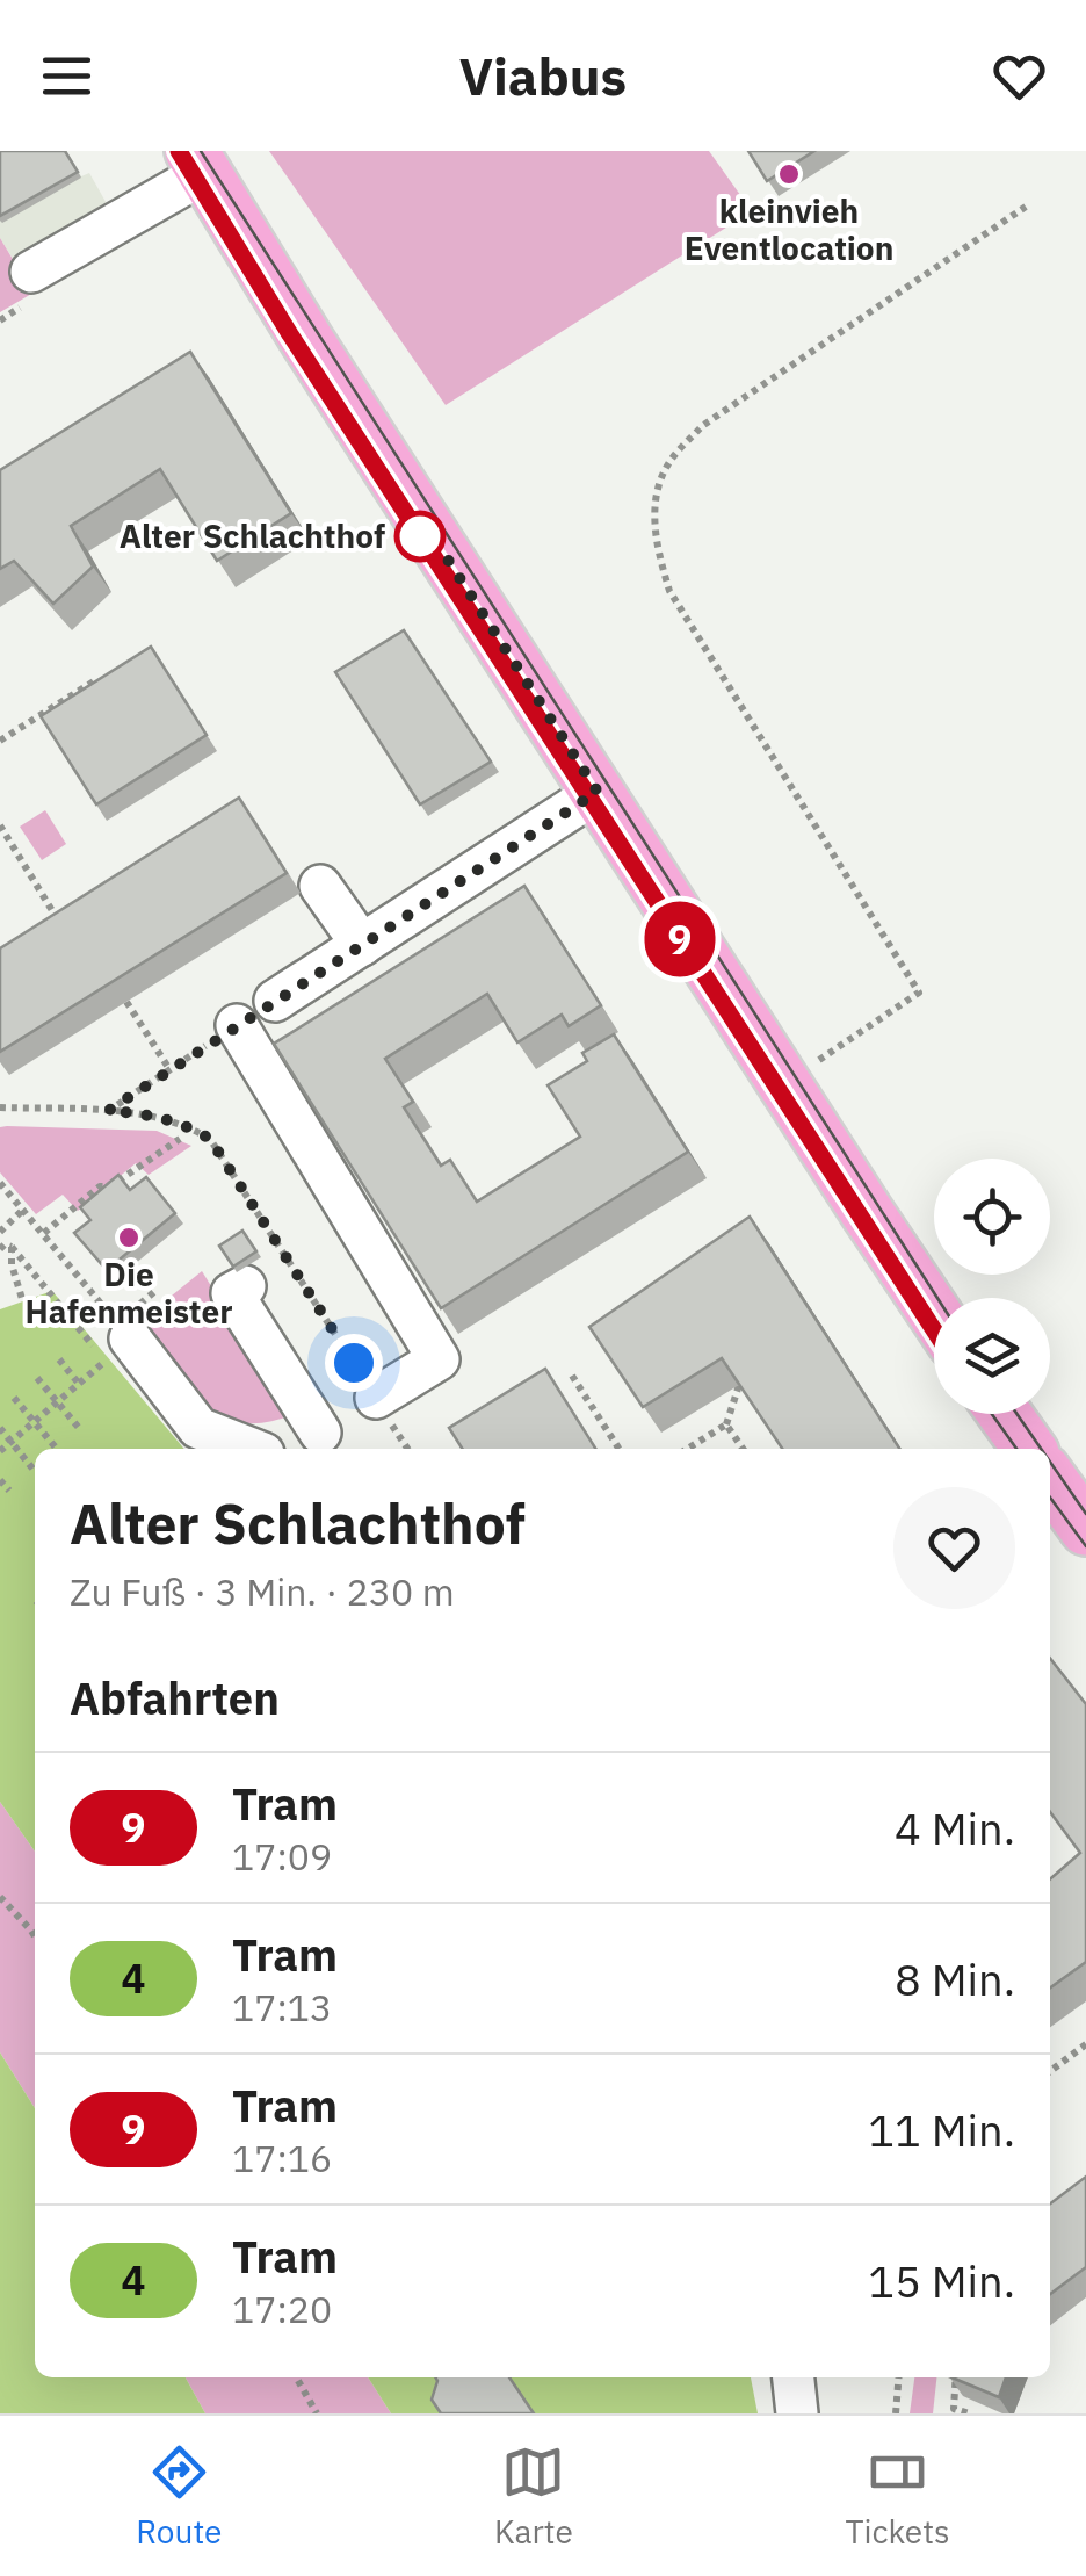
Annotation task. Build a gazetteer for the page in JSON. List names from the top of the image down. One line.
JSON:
{"places":["kleinvieh Eventlocation","Alter Schlachthof","Die Hafenmeister"],"lines":["tram line 9"],"page":{"header":"Viabus","on_map":"9","heading":[["Alter Schlachthof","Zu Fuß · 3 Min. · 230 m"],"Abfahrten"],"list":[{"mark":"9","name":"Tram","note":"17:09","value":"4 Min."},{"mark":"4","name":"Tram","note":"17:13","value":"8 Min."},{"mark":"9","name":"Tram","note":"17:16","value":"11 Min."},{"mark":"4","name":"Tram","note":"17:20","value":"15 Min."}],"tabs":["Route","Karte","Tickets"]}}
